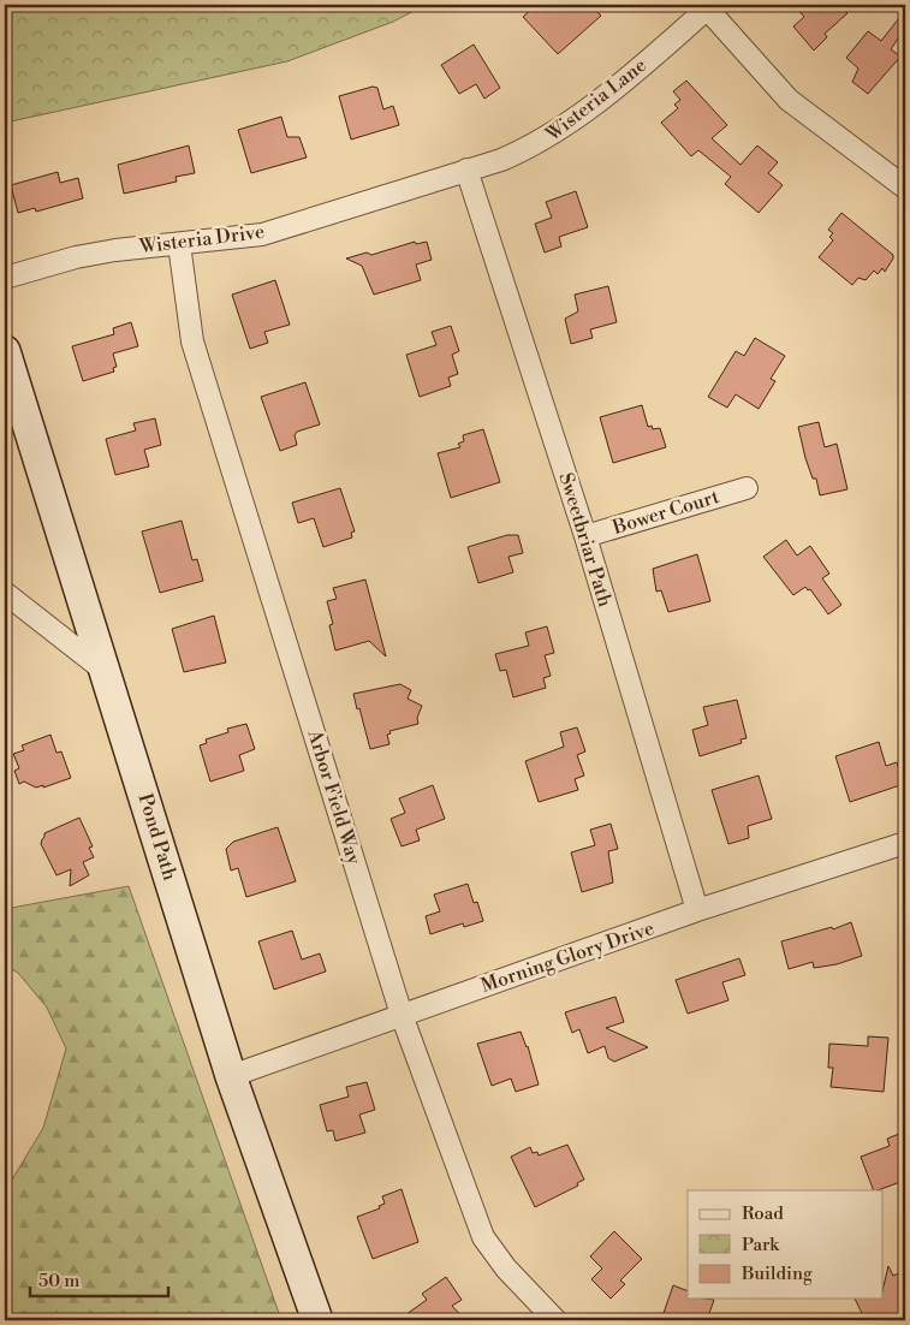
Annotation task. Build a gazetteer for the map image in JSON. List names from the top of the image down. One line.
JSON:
{"streets":{"street":["Wisteria Lane","Wisteria Drive","Bower Court","Sweetbriar Path","Arbor Field Way","Pond Path","Morning Glory Drive"]},"crossings":[["Wisteria Lane","Wisteria Drive"],["Wisteria Lane","Sweetbriar Path"],["Wisteria Drive","Sweetbriar Path"],["Wisteria Drive","Arbor Field Way"],["Bower Court","Sweetbriar Path"],["Sweetbriar Path","Morning Glory Drive"],["Arbor Field Way","Morning Glory Drive"],["Pond Path","Morning Glory Drive"]],"legend":["Road","Park","Building"],"scale_bar":"50 m"}
